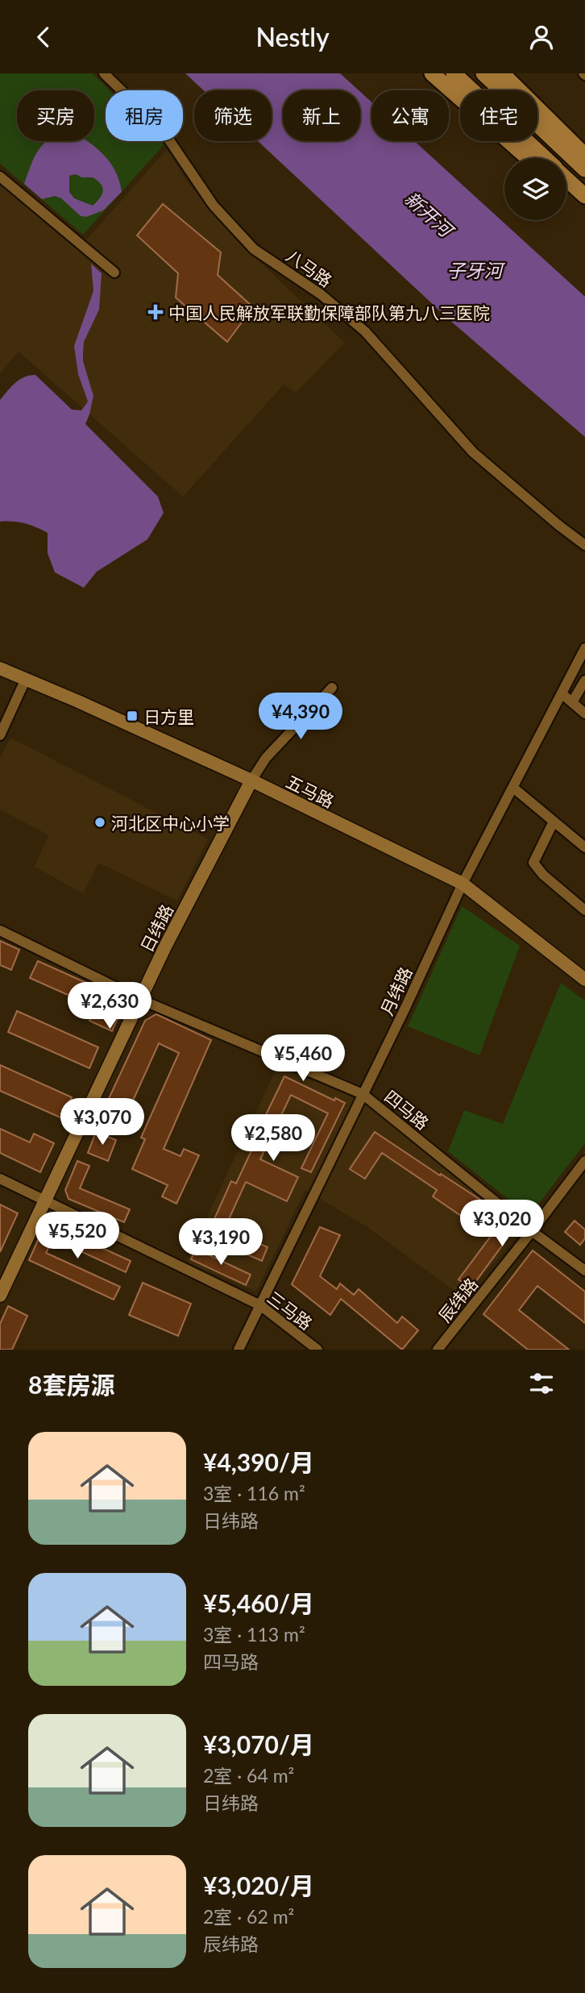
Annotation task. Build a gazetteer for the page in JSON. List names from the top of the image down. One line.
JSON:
{"streets":{"main road":["五马路","日纬路"],"street":["八马路","月纬路","四马路","辰纬路","三马路"]},"crossings":[["五马路","日纬路"],["五马路","月纬路"],["日纬路","四马路"],["日纬路","三马路"],["月纬路","四马路"],["月纬路","三马路"],["四马路","辰纬路"]],"water":["新开河","子牙河"],"places":{"health":["中国人民解放军联勤保障部队第九八三医院"],"transit":["日方里"],"other":["河北区中心小学"]},"page":{"header":"Nestly","chip":["买房","租房","筛选","新上","公寓","住宅"],"price":["¥4,390","¥2,630","¥5,460","¥3,070","¥2,580","¥3,020","¥5,520","¥3,190"],"heading":"8套房源","list":[{"name":"¥4,390/月","note":"3室 · 116 m² · 日纬路"},{"name":"¥5,460/月","note":"3室 · 113 m² · 四马路"},{"name":"¥3,070/月","note":"2室 · 64 m² · 日纬路"},{"name":"¥3,020/月","note":"2室 · 62 m² · 辰纬路"}]}}
